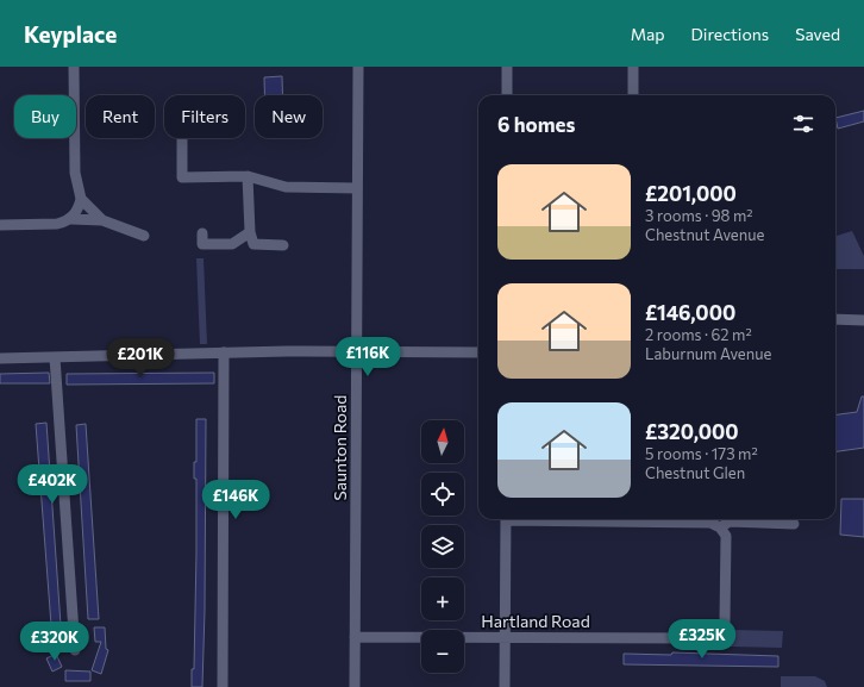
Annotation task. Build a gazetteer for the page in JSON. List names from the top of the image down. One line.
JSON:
{"streets":{"street":["Saunton Road","Hartland Road"]},"crossings":[["Saunton Road","Hartland Road"]],"north":"top","page":{"header":"Keyplace","nav":["Map","Directions","Saved"],"chip":["Buy","Rent","Filters","New"],"heading":"6 homes","list":[{"name":"£201,000","note":"3 rooms · 98 m² · Chestnut Avenue"},{"name":"£146,000","note":"2 rooms · 62 m² · Laburnum Avenue"},{"name":"£320,000","note":"5 rooms · 173 m² · Chestnut Glen"}],"price":["£116K","£201K","£402K","£146K","£325K","£320K"],"map_buttons":["+","−"]}}
